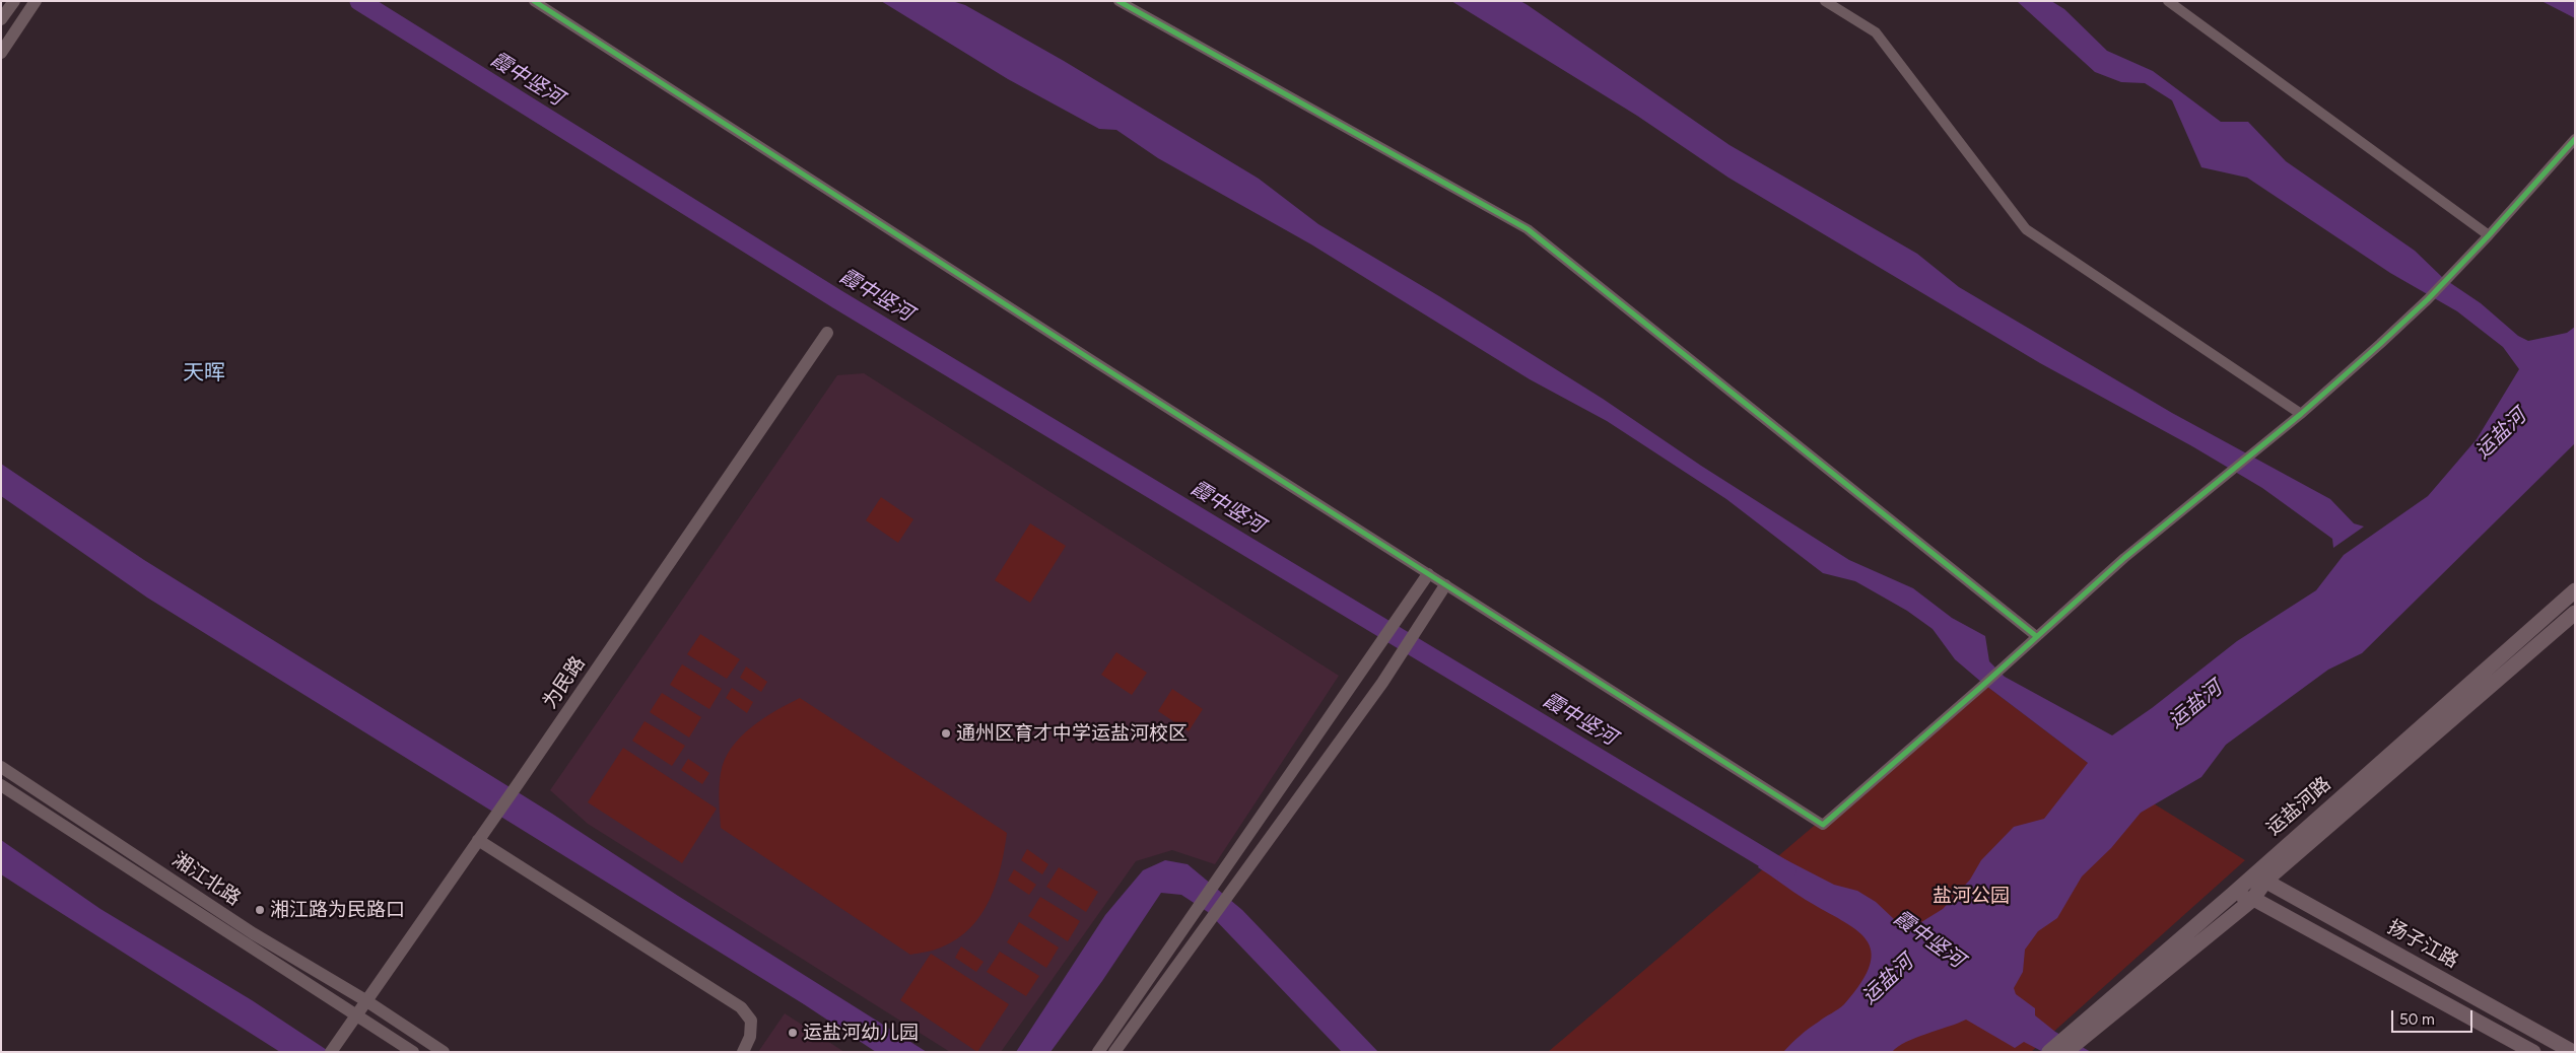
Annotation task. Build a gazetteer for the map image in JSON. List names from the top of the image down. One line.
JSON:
{"streets":{"main road":["运盐河路","扬子江路"],"street":["为民路","湘江北路"]},"crossings":[["为民路","湘江北路"],["运盐河路","扬子江路"]],"districts":["天晖"],"water":["霞中竖河","运盐河"],"parks":["盐河公园"],"places":["通州区育才中学运盐河校区","湘江路为民路口","运盐河幼儿园"],"scale_bar":"50 m"}
